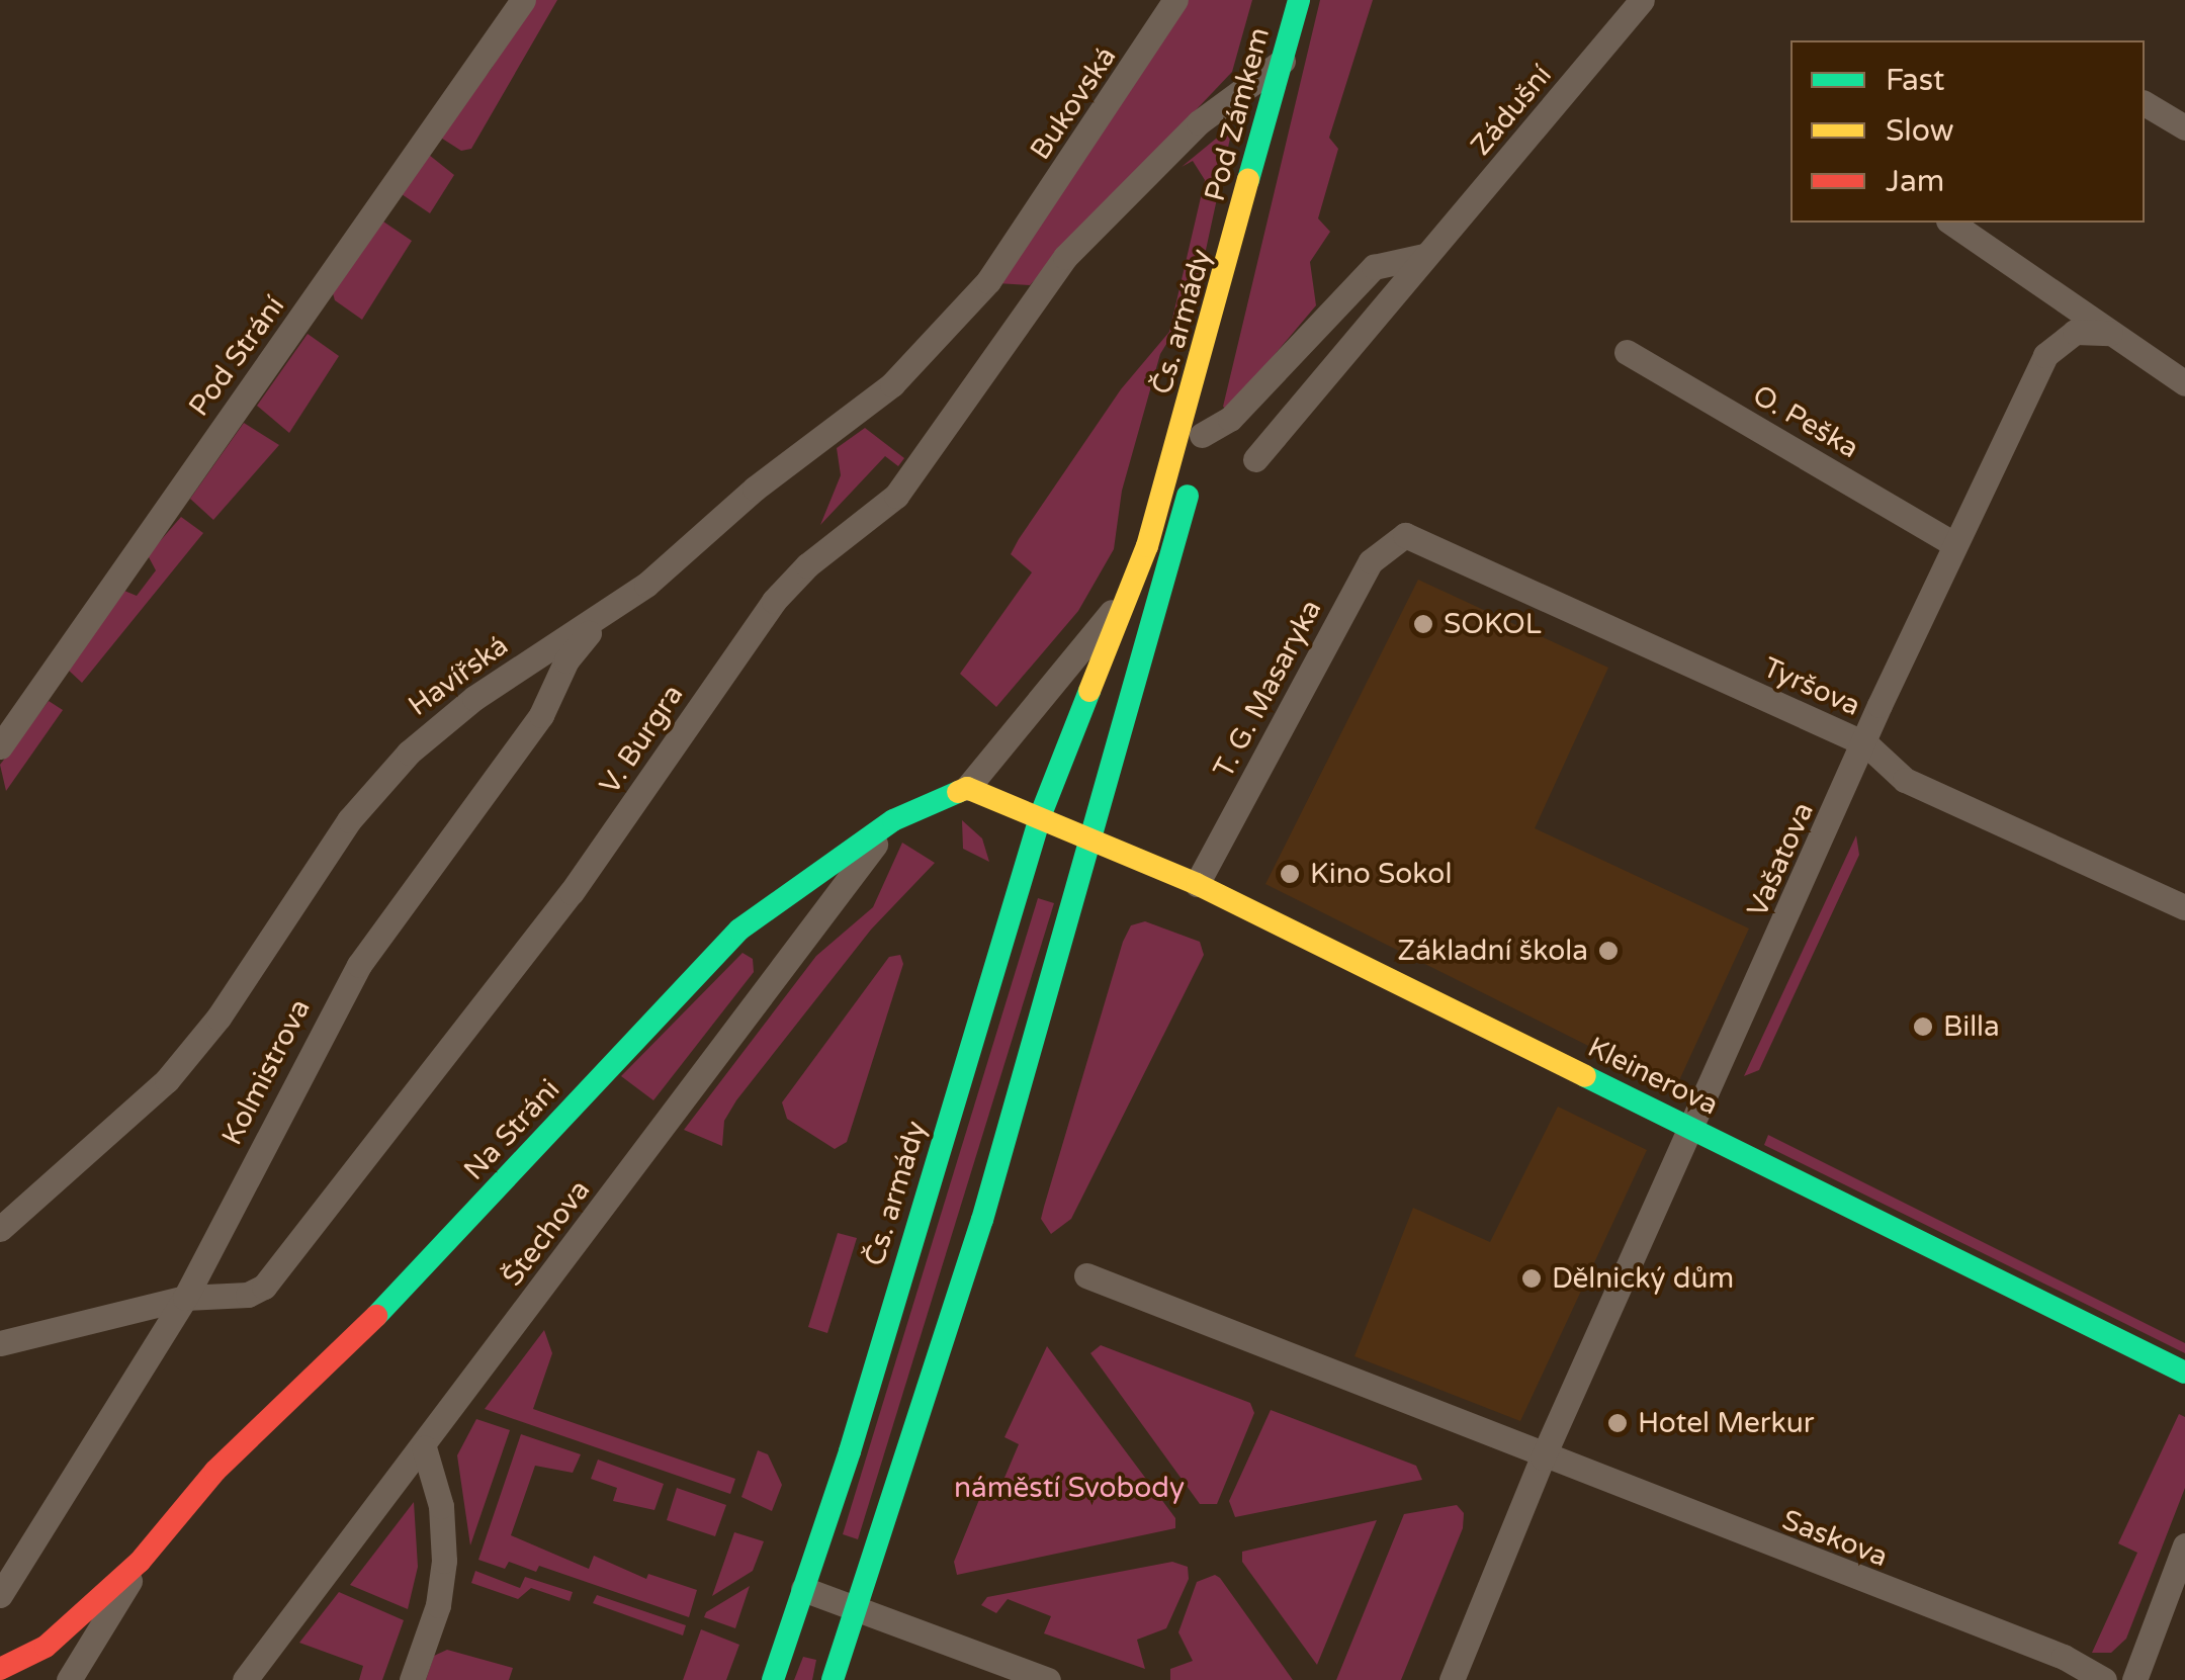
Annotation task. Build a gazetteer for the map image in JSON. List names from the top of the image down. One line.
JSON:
{"streets":{"main road":["Pod Zámkem","Čs. armády","Kleinerova","Na Stráni"],"street":["Bukovská","Zádušní","Pod Strání","O. Peška","Havířská","Tyršova","T. G. Masaryka","V. Burgra","Vašatova","Kolmistrova","Štechova","Saskova"]},"crossings":[["Bukovská","Havířská"],["Pod Zámkem","Čs. armády"],["Pod Zámkem","V. Burgra"],["Čs. armády","Kleinerova"],["Čs. armády","Na Stráni"],["O. Peška","Vašatova"],["Havířská","Kolmistrova"],["Tyršova","T. G. Masaryka"],["Tyršova","Vašatova"],["T. G. Masaryka","Kleinerova"],["V. Burgra","Kolmistrova"],["Vašatova","Kleinerova"],["Vašatova","Saskova"],["Na Stráni","Štechova"]],"parks":["náměstí Svobody"],"places":["SOKOL","Kino Sokol","Základní škola","Billa","Dělnický dům","Hotel Merkur"],"legend":["Fast","Slow","Jam"]}
